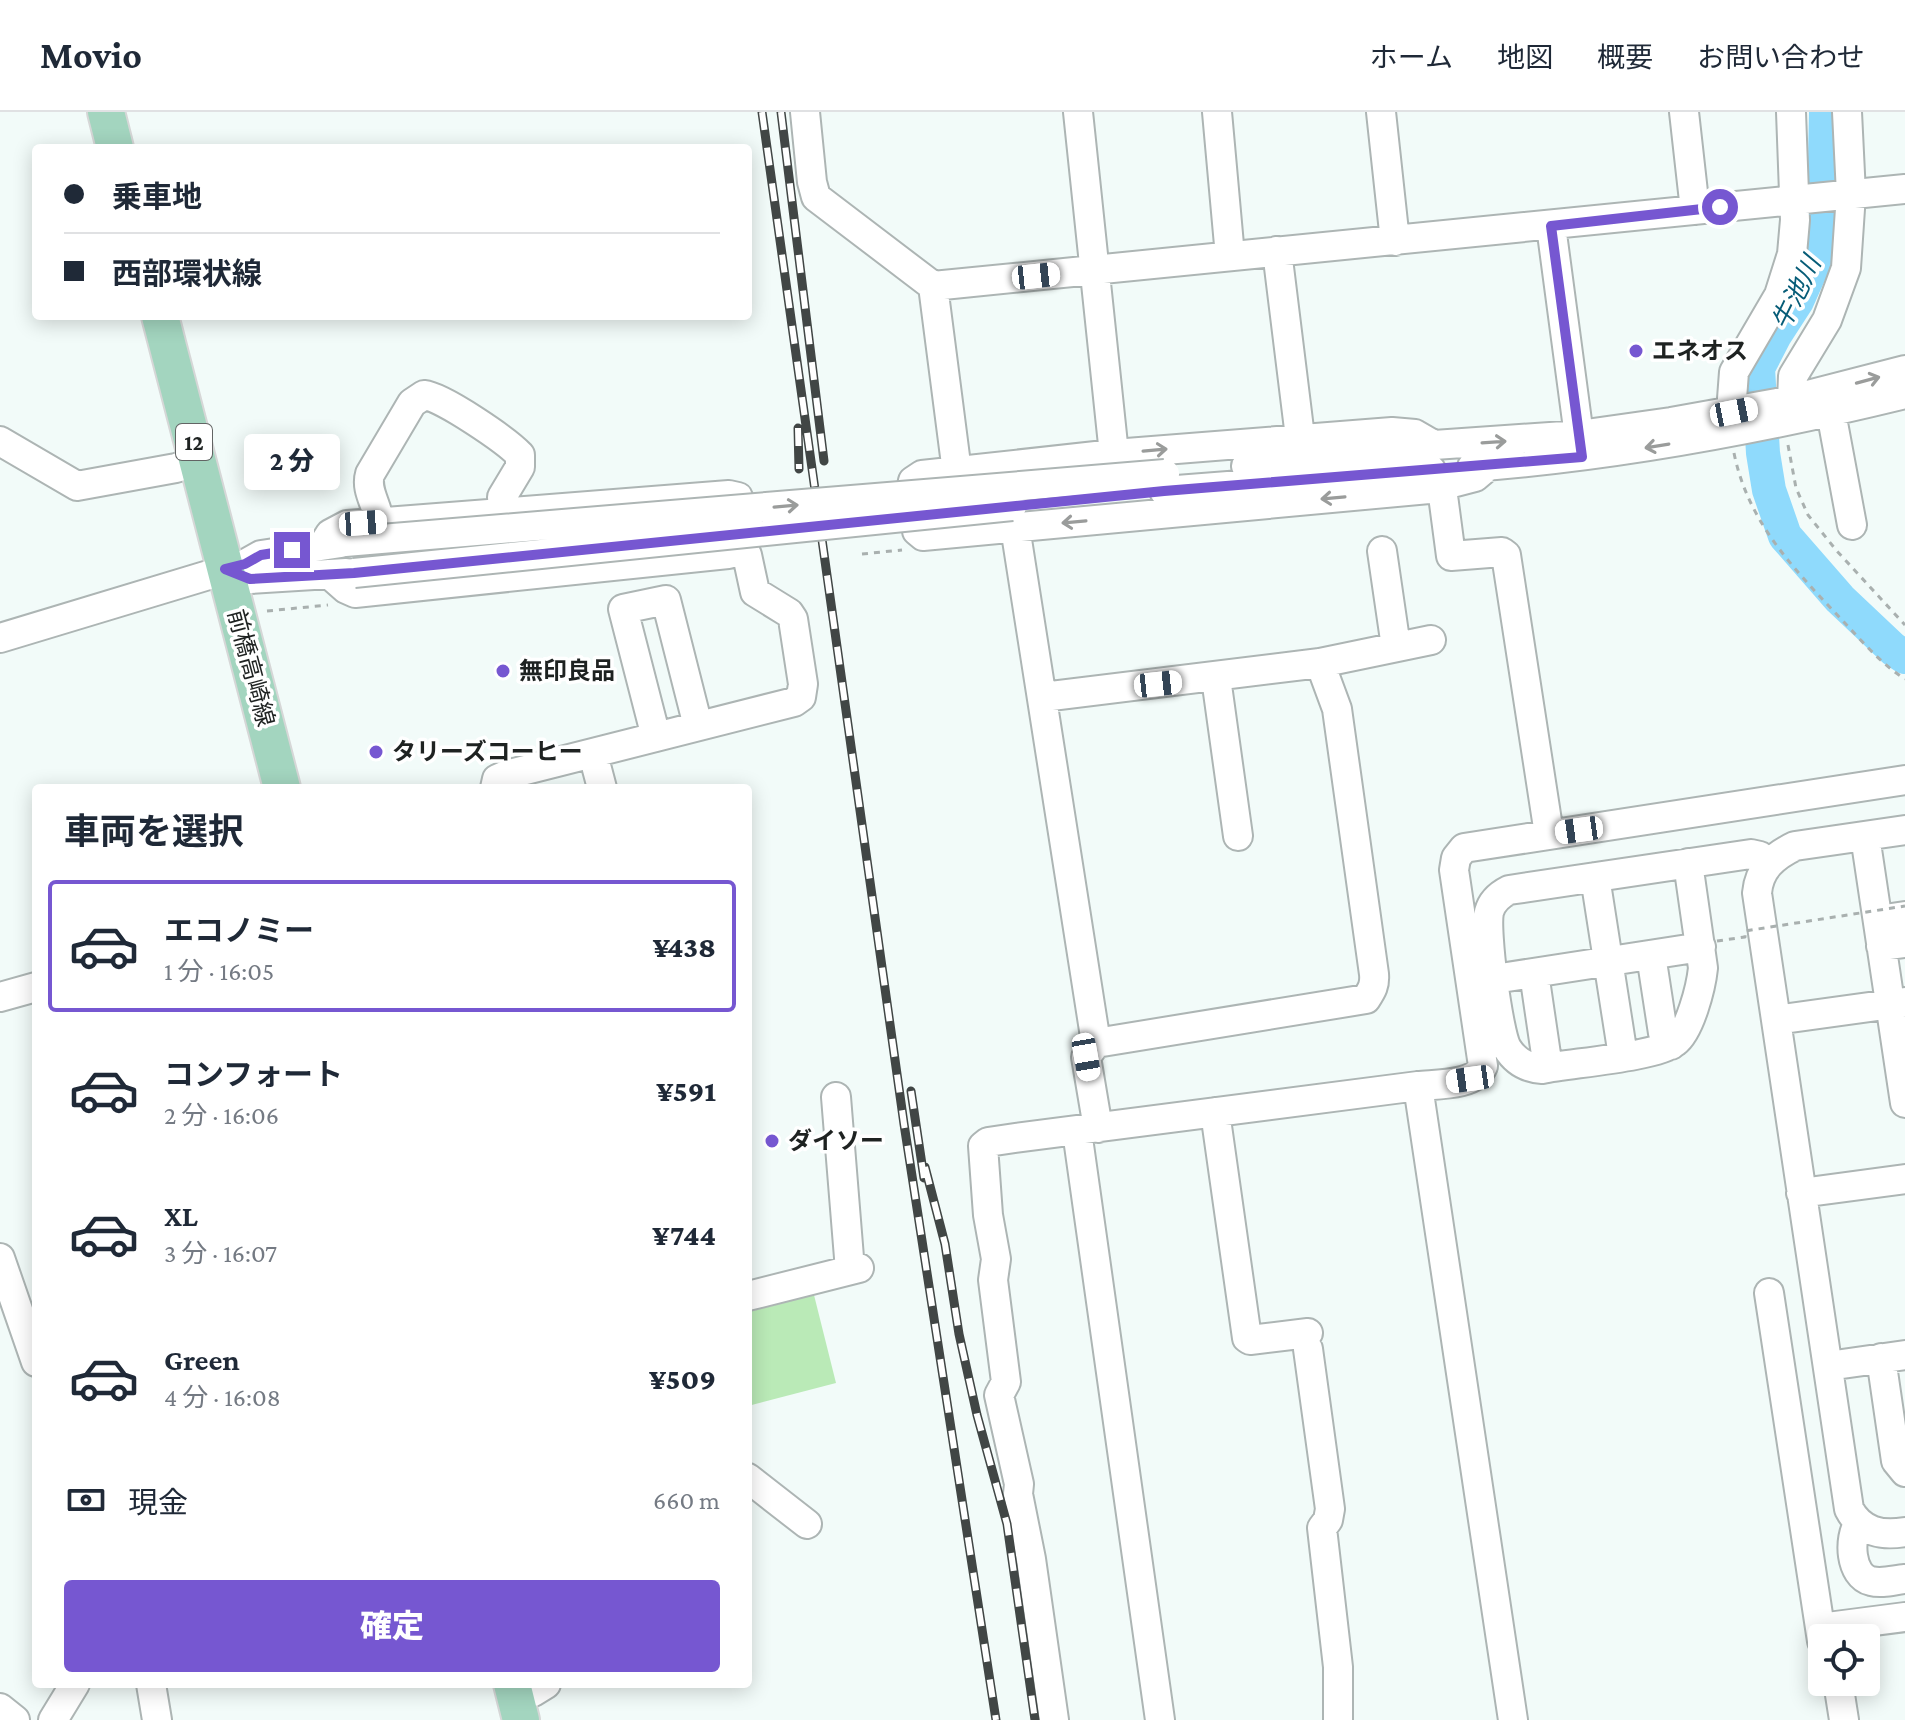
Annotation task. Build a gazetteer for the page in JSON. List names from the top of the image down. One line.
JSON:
{"streets":{"main road":["12","前橋高崎線"]},"water":["牛池川"],"places":["エネオス","無印良品","タリーズコーヒー","ダイソー"],"page":{"header":"Movio","nav":["ホーム","地図","概要","お問い合わせ"],"banner":["乗車地","西部環状線"],"bubble":"2 分","heading":"車両を選択","list":[{"name":"エコノミー","note":"1 分 · 16:05","value":"¥438"},{"name":"コンフォート","note":"2 分 · 16:06","value":"¥591"},{"name":"XL","note":"3 分 · 16:07","value":"¥744"},{"name":"Green","note":"4 分 · 16:08","value":"¥509"}],"pay":["現金","660 m"],"buttons":"確定"}}
